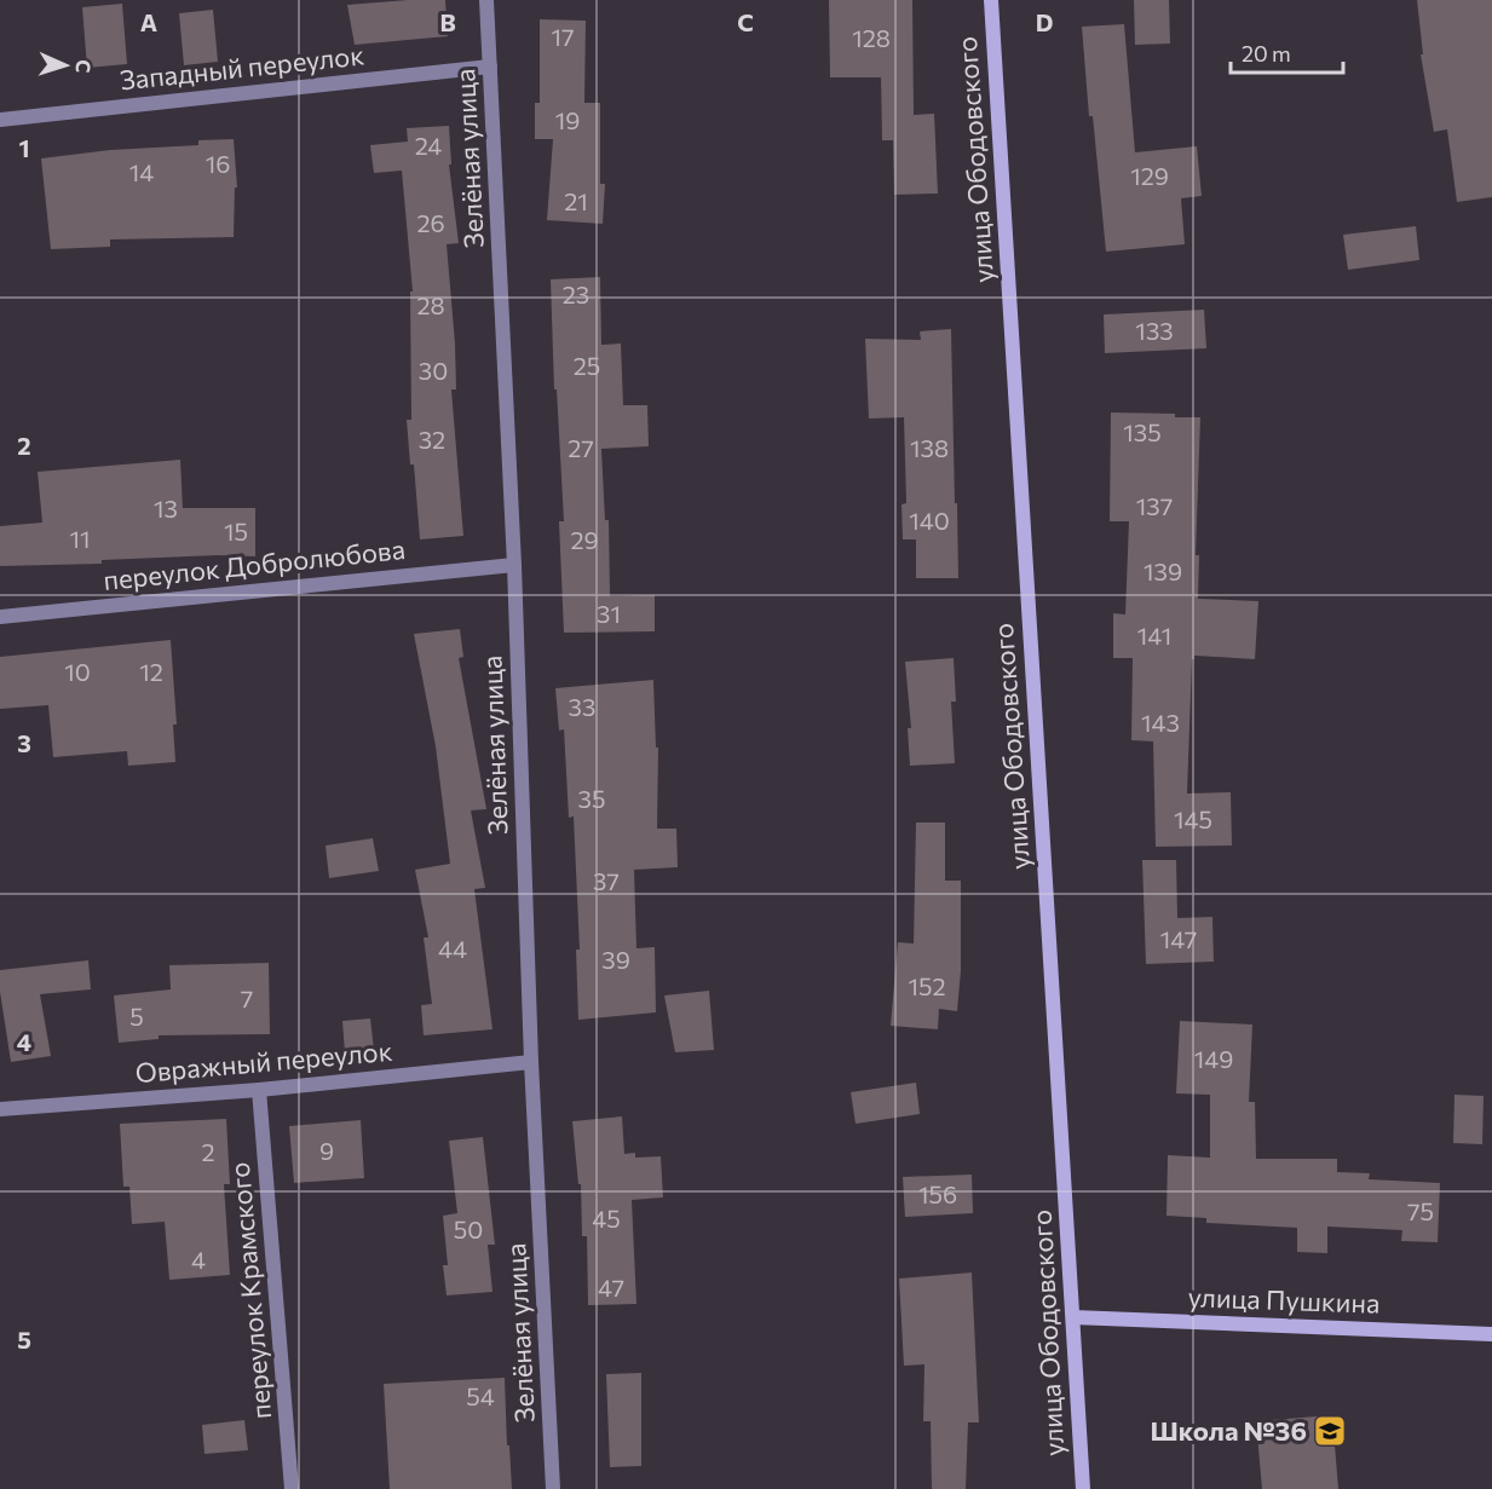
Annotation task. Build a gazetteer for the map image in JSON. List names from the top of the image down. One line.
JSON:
{"streets":{"street":["Западный переулок","Зелёная улица","улица Ободовского","переулок Добролюбова","Овражный переулок","переулок Крамского","улица Пушкина"]},"crossings":[["Западный переулок","Зелёная улица"],["Зелёная улица","переулок Добролюбова"],["Зелёная улица","Овражный переулок"],["улица Ободовского","улица Пушкина"],["Овражный переулок","переулок Крамского"]],"places":{"school or university":["Школа №36"]},"house_numbers":["17","128","19","24","16","14","129","21","26","23","28","133","25","30","135","32","27","138","137","13","140","15","11","29","139","31","141","10","12","33","143","35","145","37","147","44","39","152","7","5","149","9","2","156","75","45","50","4","47","54"],"scale_bar":"20 m","north":"right","grid":{"columns":["A","B","C","D"],"rows":["1","2","3","4","5"]}}
